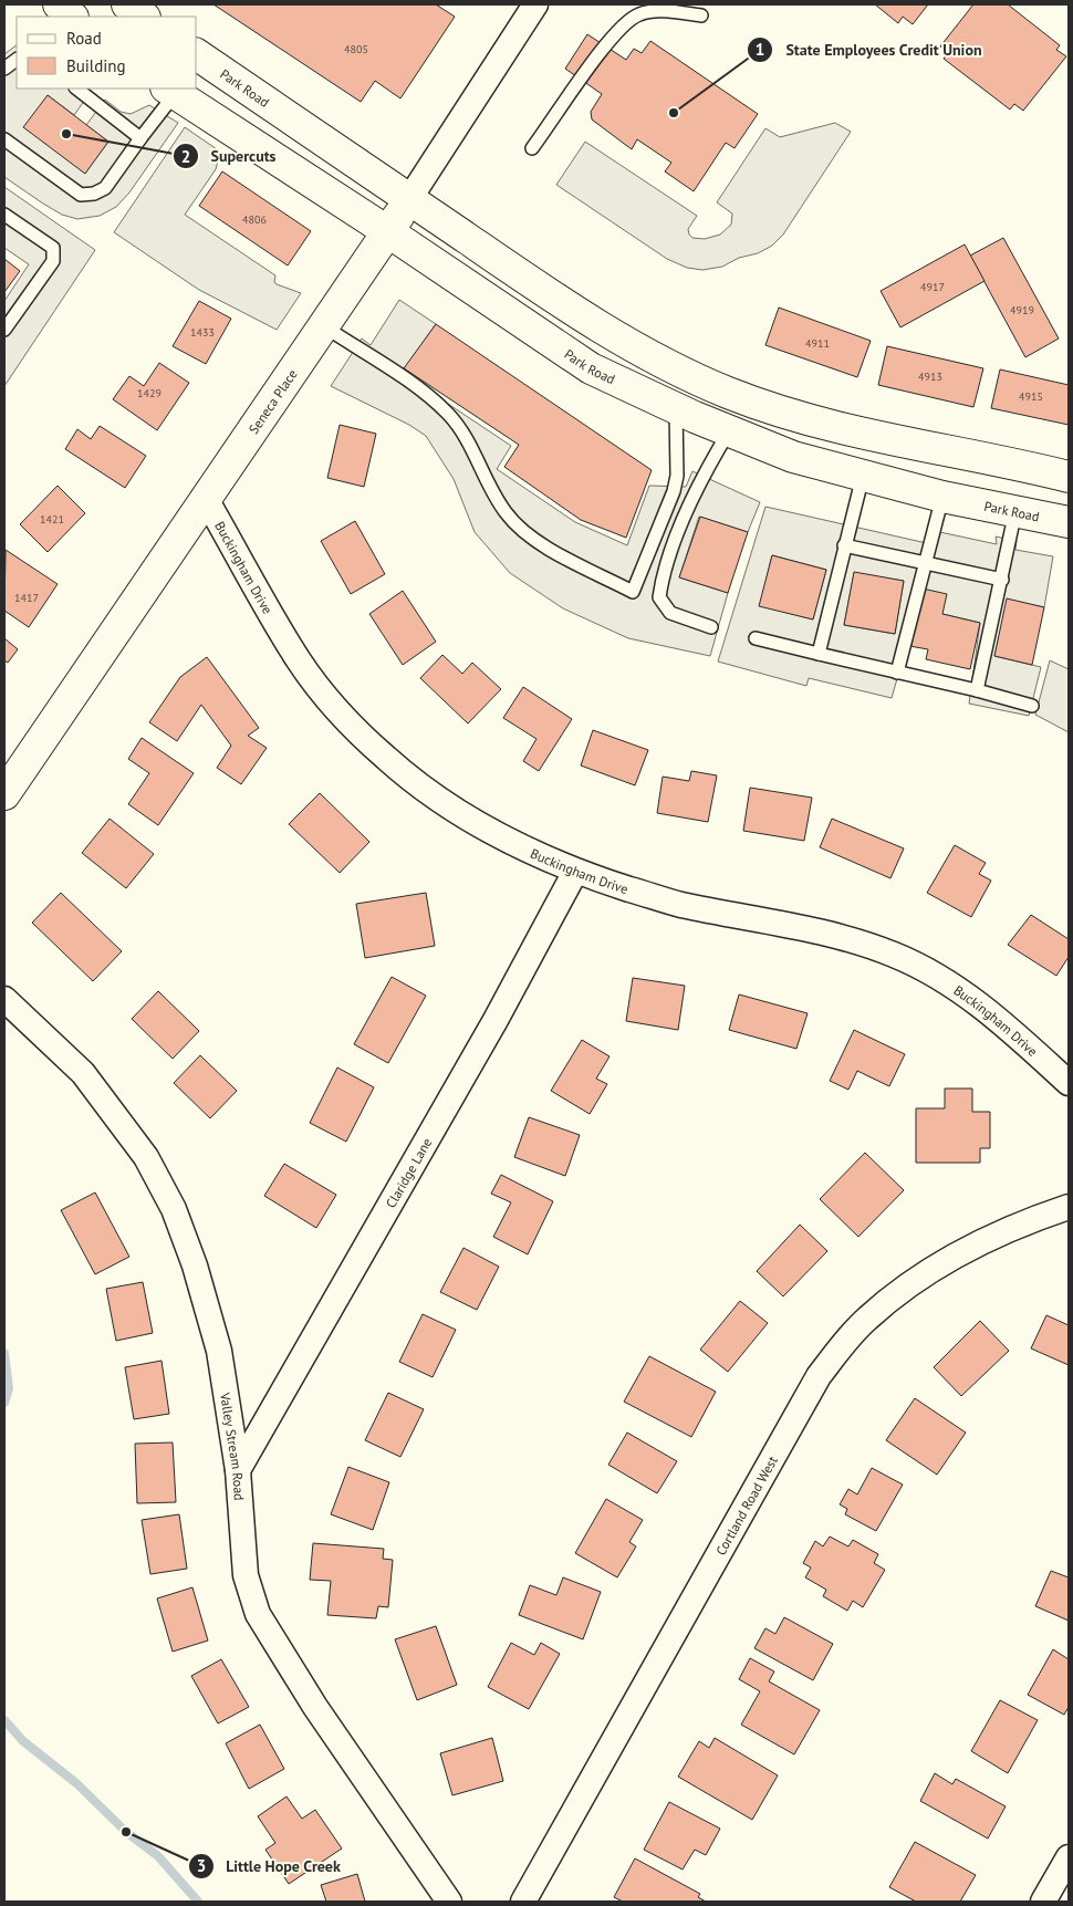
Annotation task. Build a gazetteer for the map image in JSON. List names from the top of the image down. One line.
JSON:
{"streets":{"main road":["Park Road","Seneca Place"],"street":["Buckingham Drive","Claridge Lane","Valley Stream Road","Cortland Road West"]},"crossings":[["Park Road","Seneca Place"],["Seneca Place","Buckingham Drive"],["Buckingham Drive","Claridge Lane"],["Claridge Lane","Valley Stream Road"]],"places":["State Employees Credit Union","Supercuts","Little Hope Creek"],"house_numbers":["4805","4806","4917","4919","1433","4911","4913","1429","4915","1421","1417"],"legend":["Road","Building"]}
